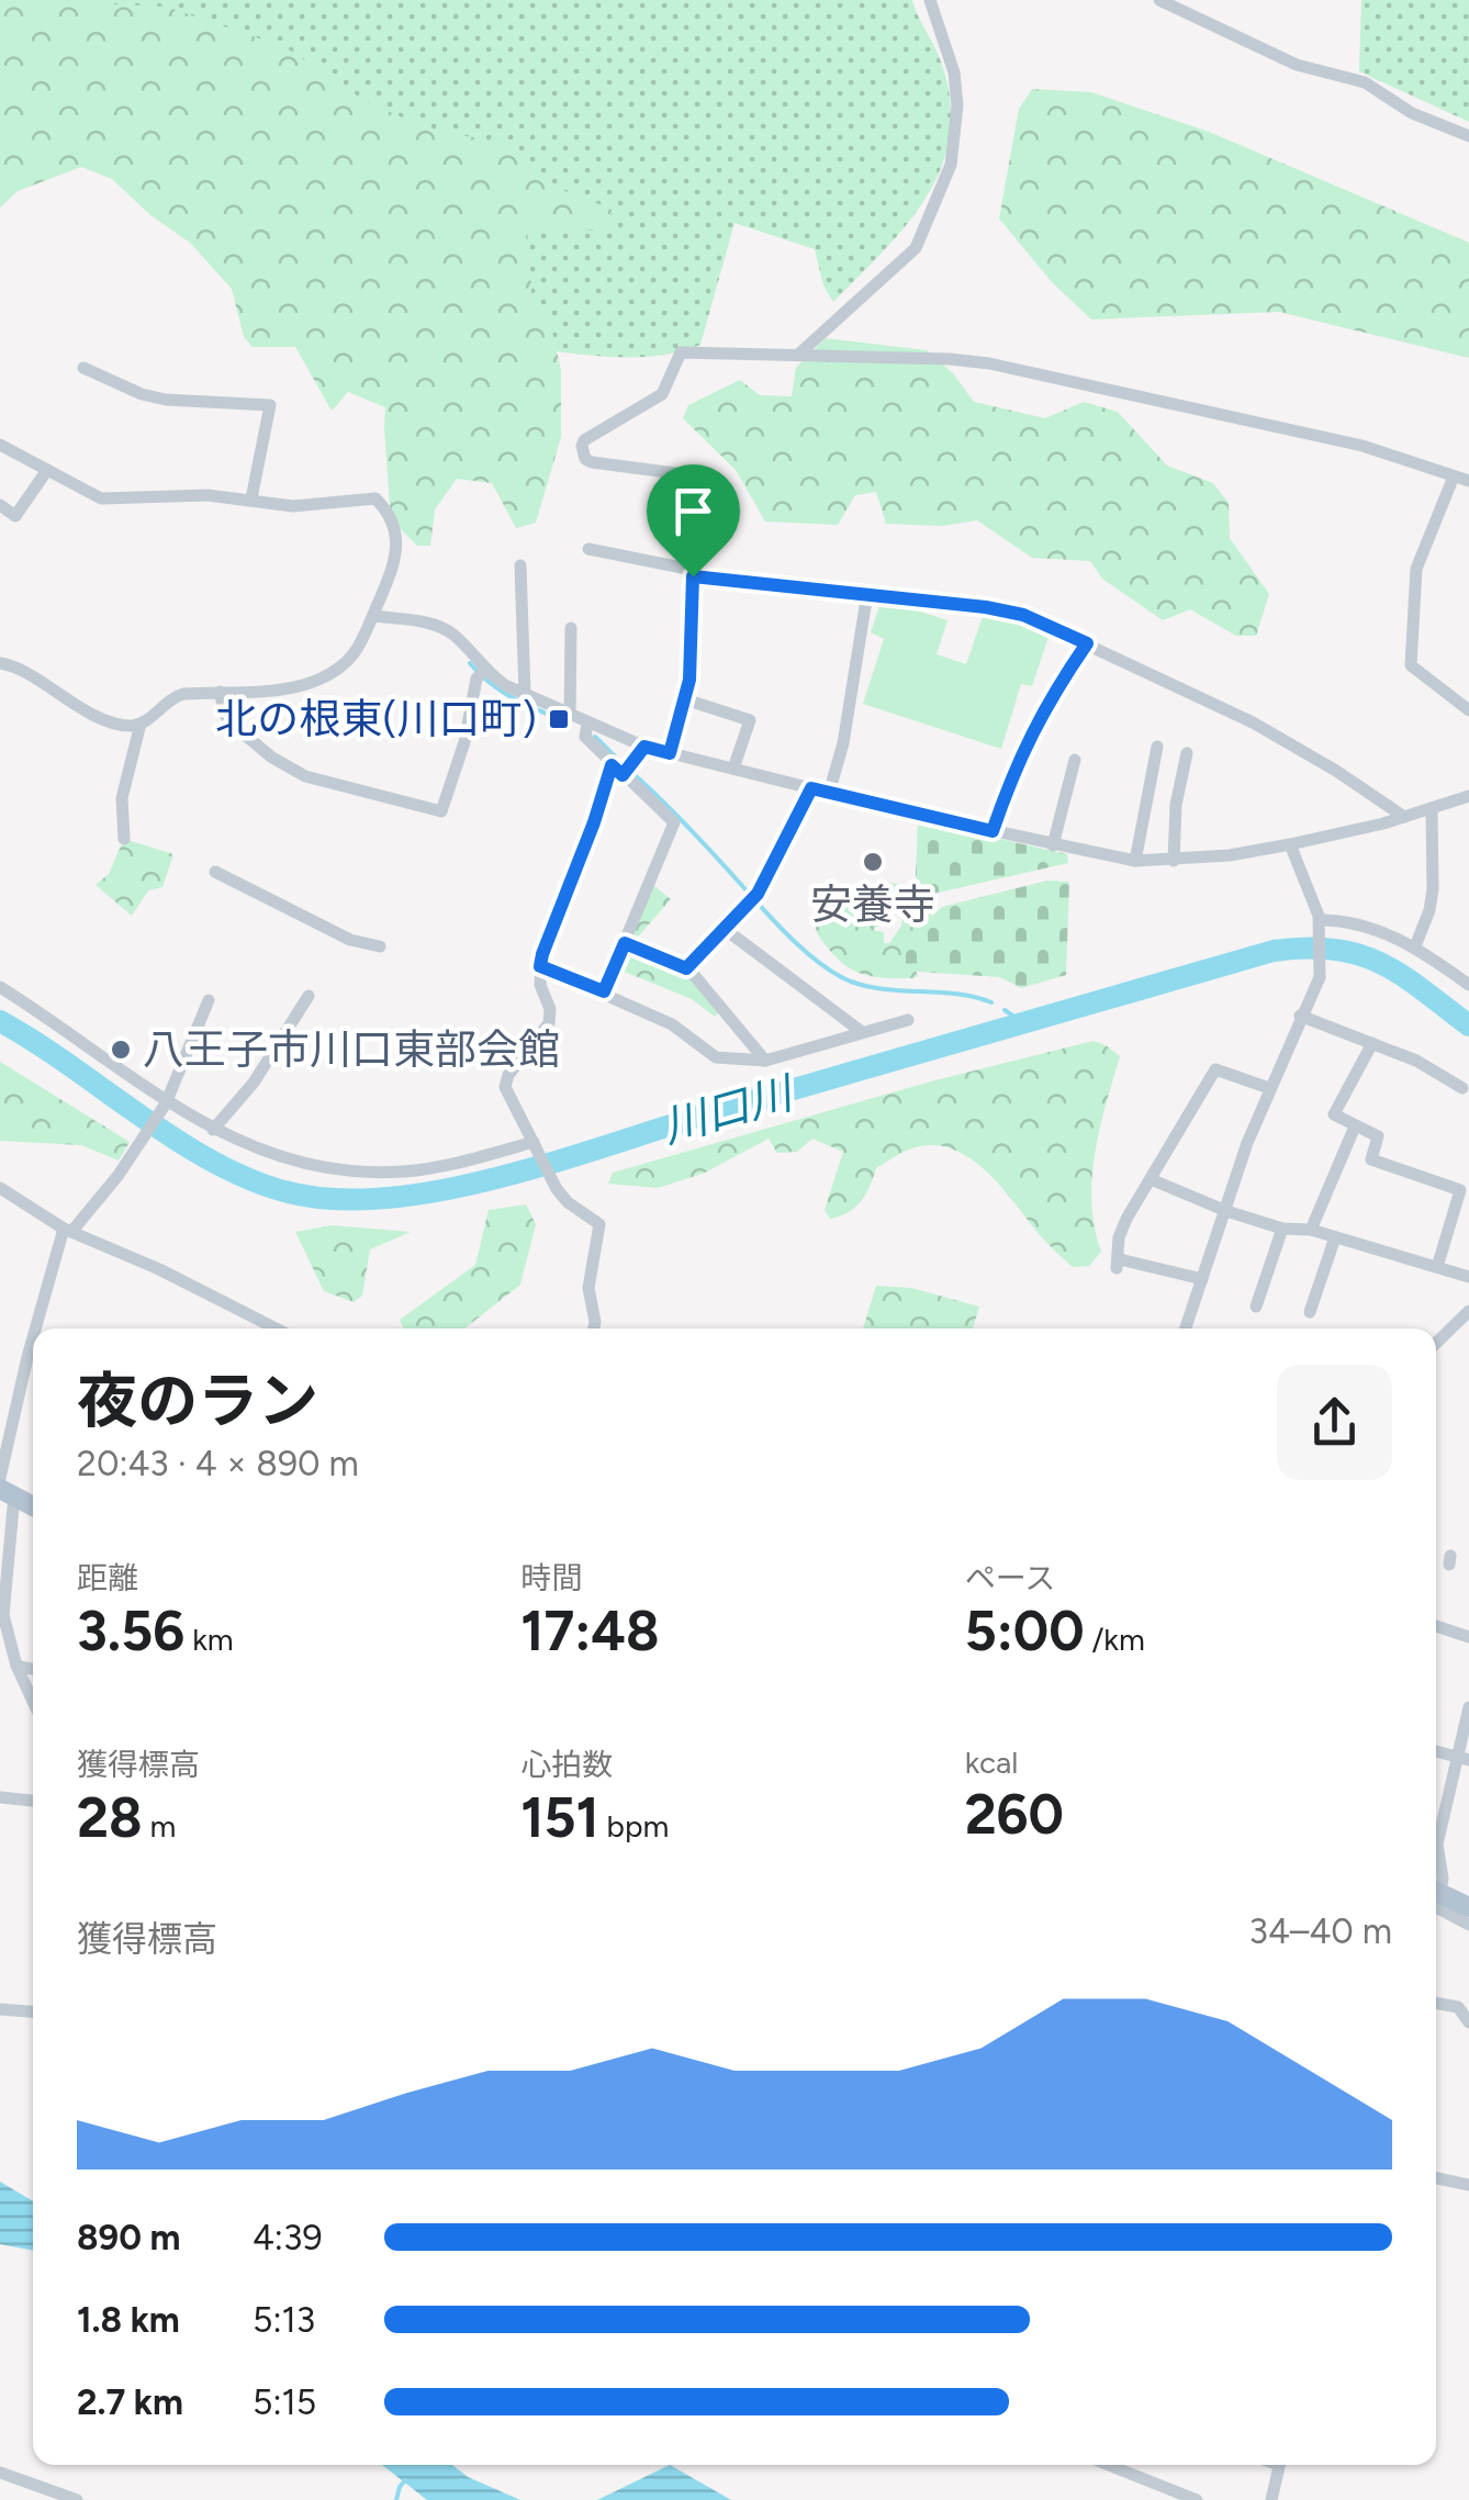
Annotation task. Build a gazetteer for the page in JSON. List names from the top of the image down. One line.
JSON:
{"water":["川口川"],"places":{"transit":["北の根東(川口町)"],"other":["安養寺","八王子市川口東部会館"]},"page":{"heading":["夜のラン","20:43 · 4 × 890 m"],"stats":[["距離","3.56 km"],["時間","17:48"],["ペース","5:00 /km"],["獲得標高","28 m"],["心拍数","151 bpm"],["kcal","260"]],"chart":["獲得標高","34–40 m"],"list":[{"name":"890 m","note":"4:39"},{"name":"1.8 km","note":"5:13"},{"name":"2.7 km","note":"5:15"}]}}
